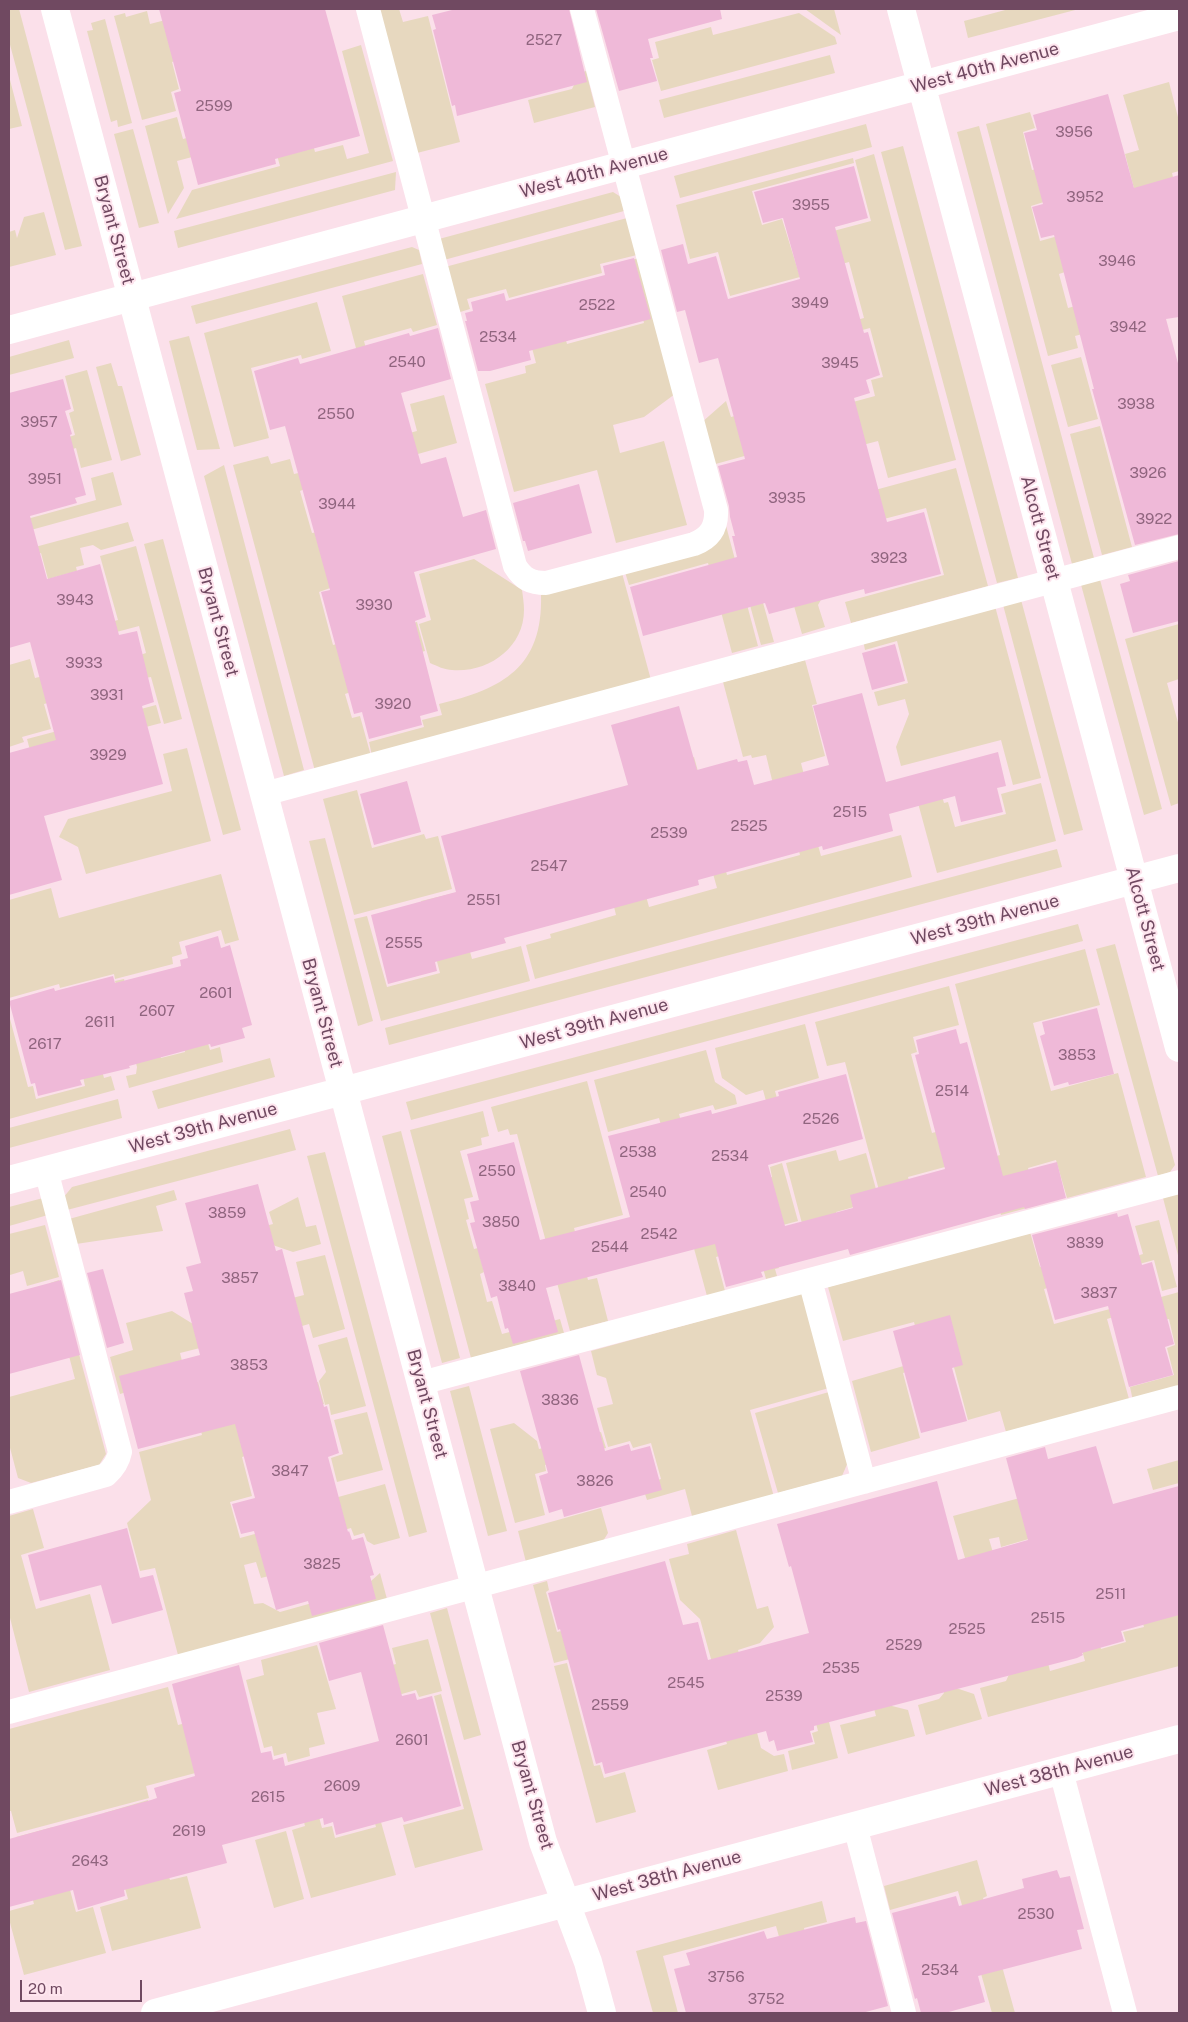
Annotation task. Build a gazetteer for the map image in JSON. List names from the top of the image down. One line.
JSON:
{"streets":{"street":["West 40th Avenue","Bryant Street","Alcott Street","West 39th Avenue","West 38th Avenue"]},"crossings":[["West 40th Avenue","Bryant Street"],["West 40th Avenue","Alcott Street"],["Bryant Street","West 39th Avenue"],["Bryant Street","West 38th Avenue"],["Alcott Street","West 39th Avenue"]],"house_numbers":["2527","2599","3956","3952","3955","3946","3949","2522","3942","2534","2540","3945","3938","2550","3957","3926","3951","3935","3944","3922","3923","3943","3930","3933","3931","3920","3929","2515","2525","2539","2547","2551","2555","2601","2607","2611","2617","3853","2514","2526","2538","2534","2550","2540","3859","3850","2542","3839","2544","3857","3840","3837","3853","3836","3847","3826","3825","2511","2515","2525","2529","2535","2545","2539","2559","2601","2609","2615","2619","2643","2530","2534","3756","3752"],"scale_bar":"20 m"}
